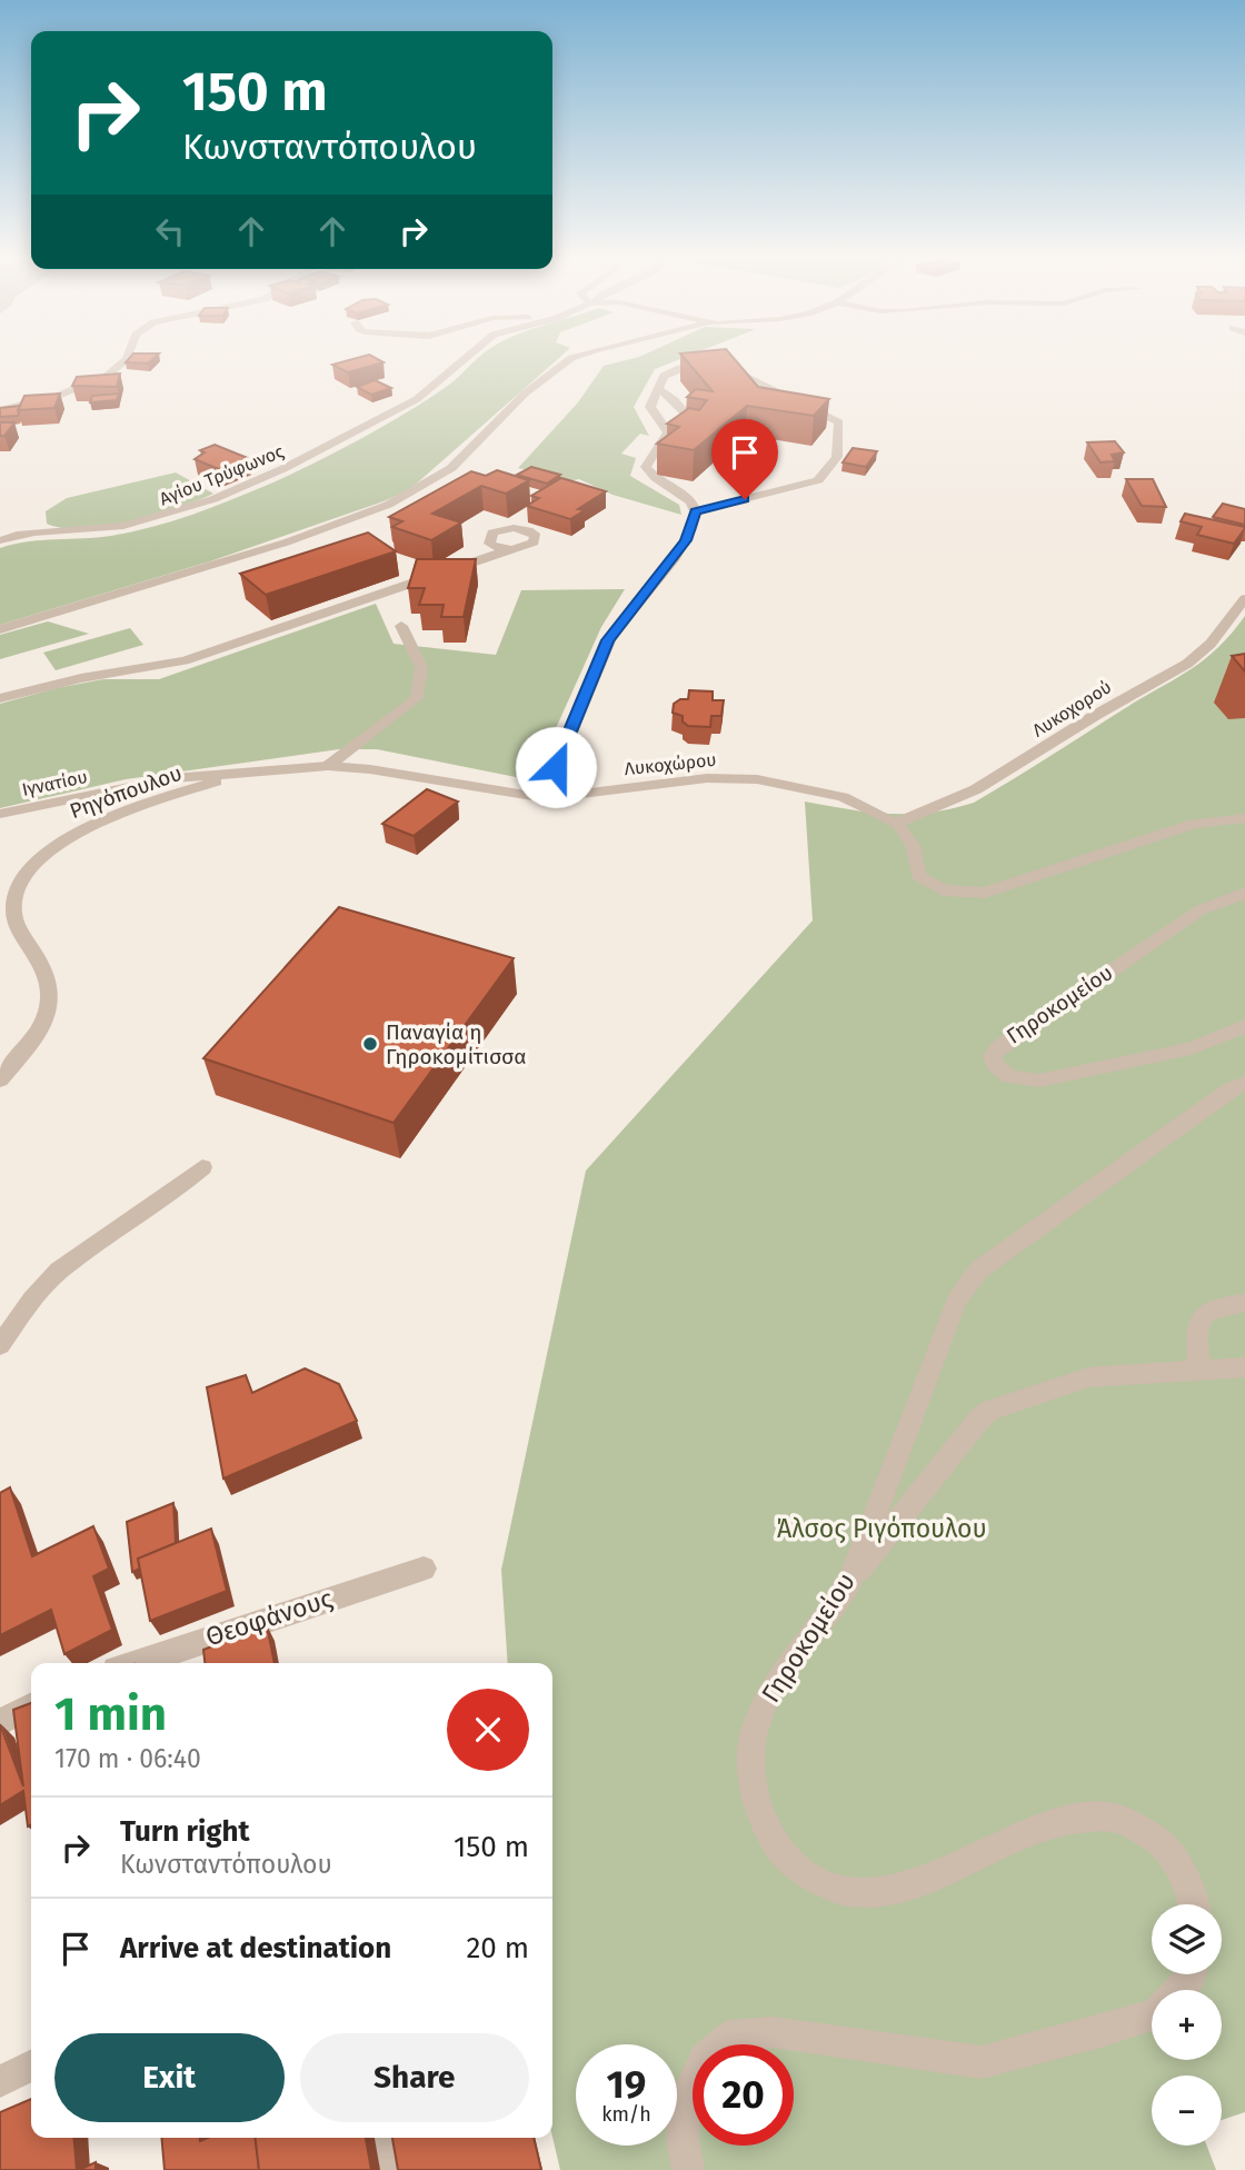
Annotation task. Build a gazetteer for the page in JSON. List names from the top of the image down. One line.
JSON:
{"streets":{"street":["Αγίου Τρύφωνος","Λυκοχορού","Λυκοχώρου","Ιγνατίου","Ρηγόπουλου","Γηροκομείου","Θεοφάνους"]},"crossings":[["Λυκοχορού","Λυκοχώρου"],["Λυκοχώρου","Ιγνατίου"],["Λυκοχώρου","Ρηγόπουλου"],["Ιγνατίου","Ρηγόπουλου"]],"parks":["Άλσος Ριγόπουλου"],"places":["Παναγία η Γηροκομίτισσα"],"page":{"turn":["150 m","Κωνσταντόπουλου"],"heading":["1 min","170 m · 06:40"],"list":[{"name":"Turn right","note":"Κωνσταντόπουλου","value":"150 m"},{"name":"Arrive at destination","value":"20 m"}],"map_buttons":["+","−"],"buttons":["Exit","Share"],"speed":"19 km/h","limit":"20"}}
